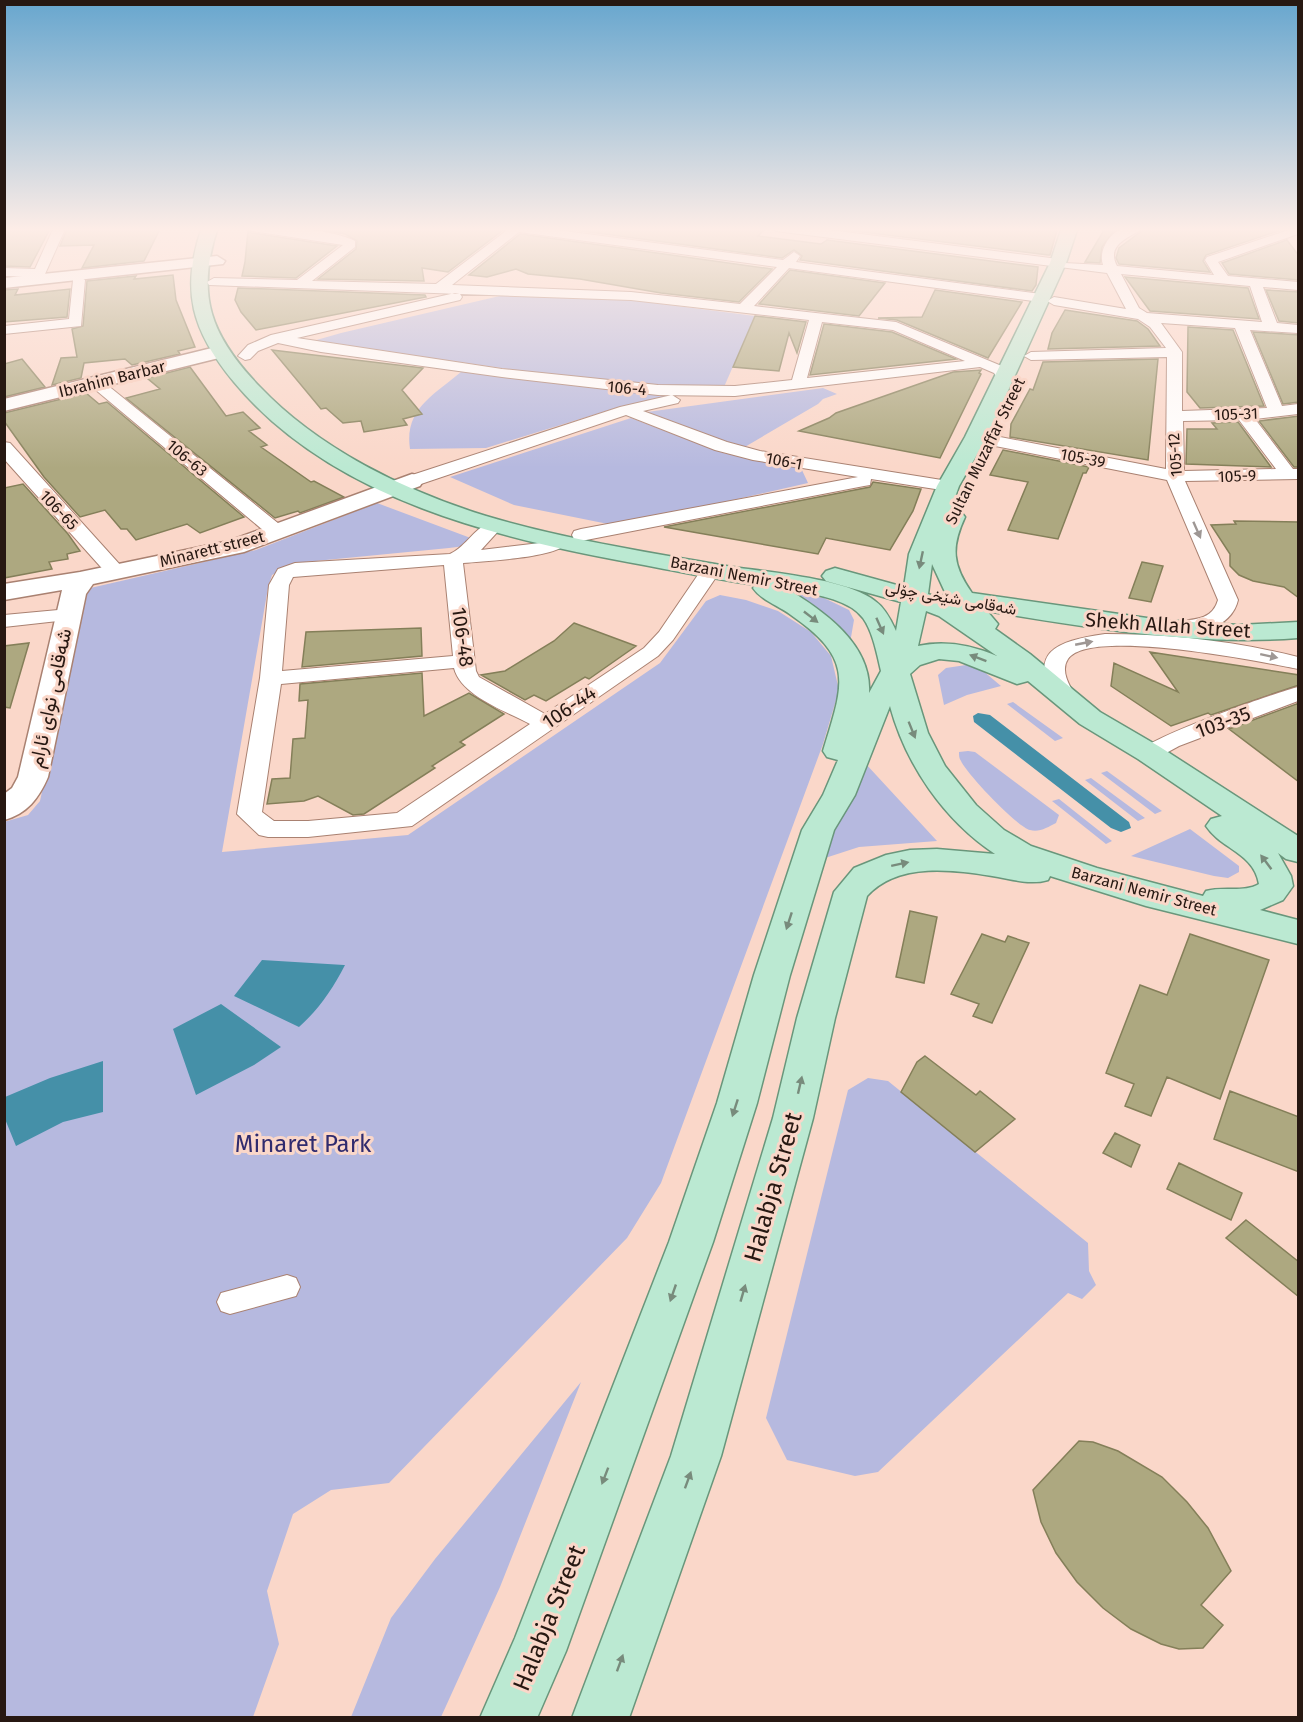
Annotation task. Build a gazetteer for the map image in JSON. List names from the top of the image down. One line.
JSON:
{"streets":{"main road":["Sultan Muzaffar Street","Barzani Nemir Street","شەقامی شێخی چۆلی","Shekh Allah Street","Halabja Street"],"street":["Ibrahim Barbar","106-4","105-31","105-12","106-63","105-39","106-1","105-9","106-65","Minarett street","106-48","شەقامی نوای ئارام","106-44","103-35"]},"crossings":[["Ibrahim Barbar","106-63"],["Ibrahim Barbar","Barzani Nemir Street"],["105-31","105-12"],["Sultan Muzaffar Street","105-39"],["Sultan Muzaffar Street","106-1"],["Sultan Muzaffar Street","Barzani Nemir Street"],["Sultan Muzaffar Street","شەقامی شێخی چۆلی"],["Sultan Muzaffar Street","Halabja Street"],["105-12","105-39"],["105-12","105-9"],["105-12","Shekh Allah Street"],["106-63","Minarett street"],["105-39","105-9"],["106-65","Minarett street"],["Minarett street","Barzani Nemir Street"],["Minarett street","شەقامی نوای ئارام"],["Barzani Nemir Street","شەقامی شێخی چۆلی"],["Barzani Nemir Street","106-44"],["Barzani Nemir Street","103-35"],["Barzani Nemir Street","Halabja Street"],["شەقامی شێخی چۆلی","Shekh Allah Street"],["شەقامی شێخی چۆلی","Halabja Street"],["106-48","106-44"]],"parks":["Minaret Park"]}
